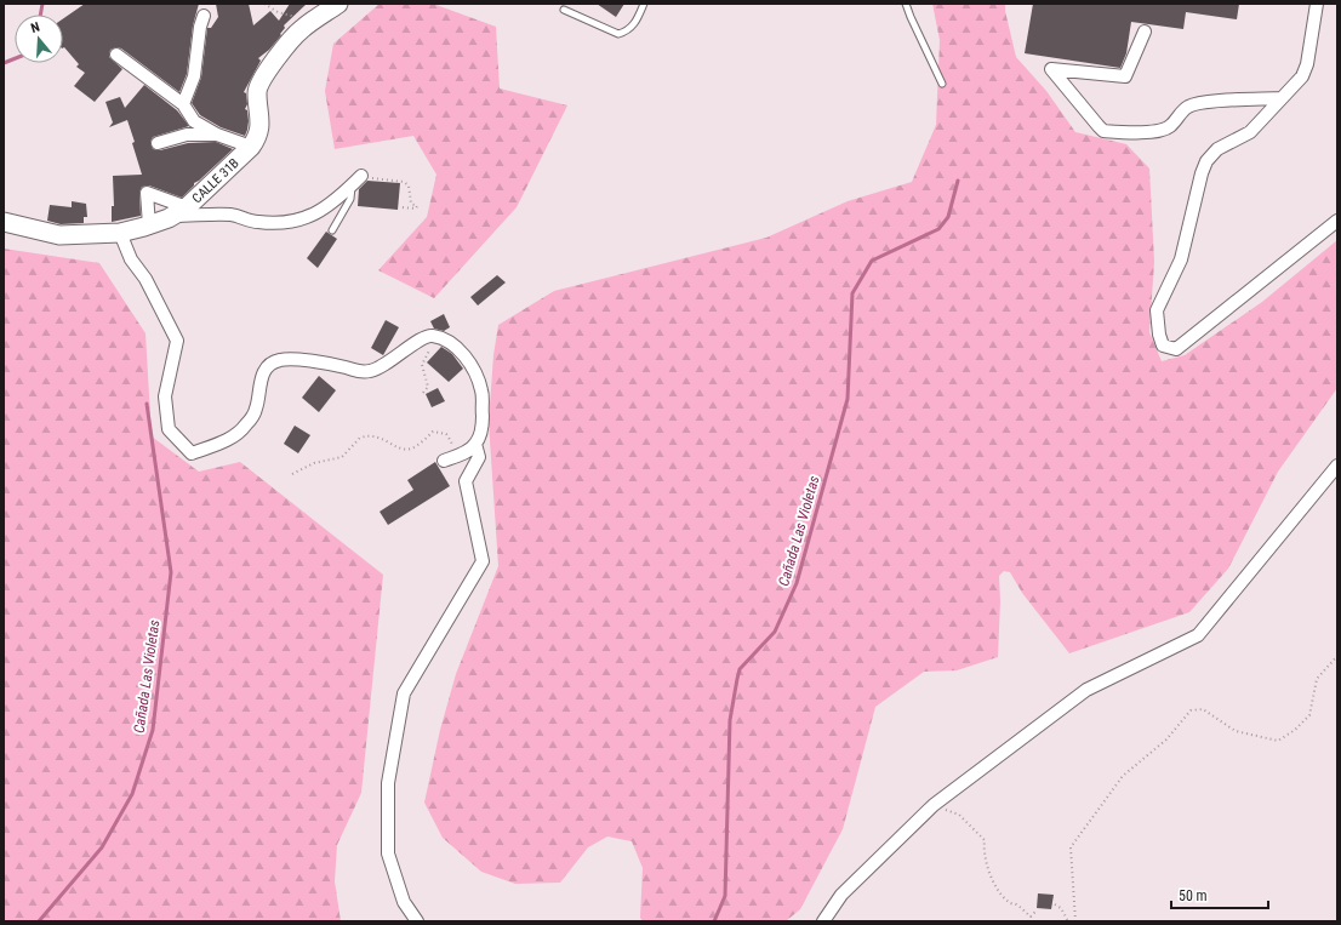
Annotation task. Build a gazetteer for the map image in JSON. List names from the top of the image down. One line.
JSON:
{"streets":{"street":["CALLE 31B"]},"water":["Cañada Las Violetas"],"scale_bar":"50 m","north":"top"}
